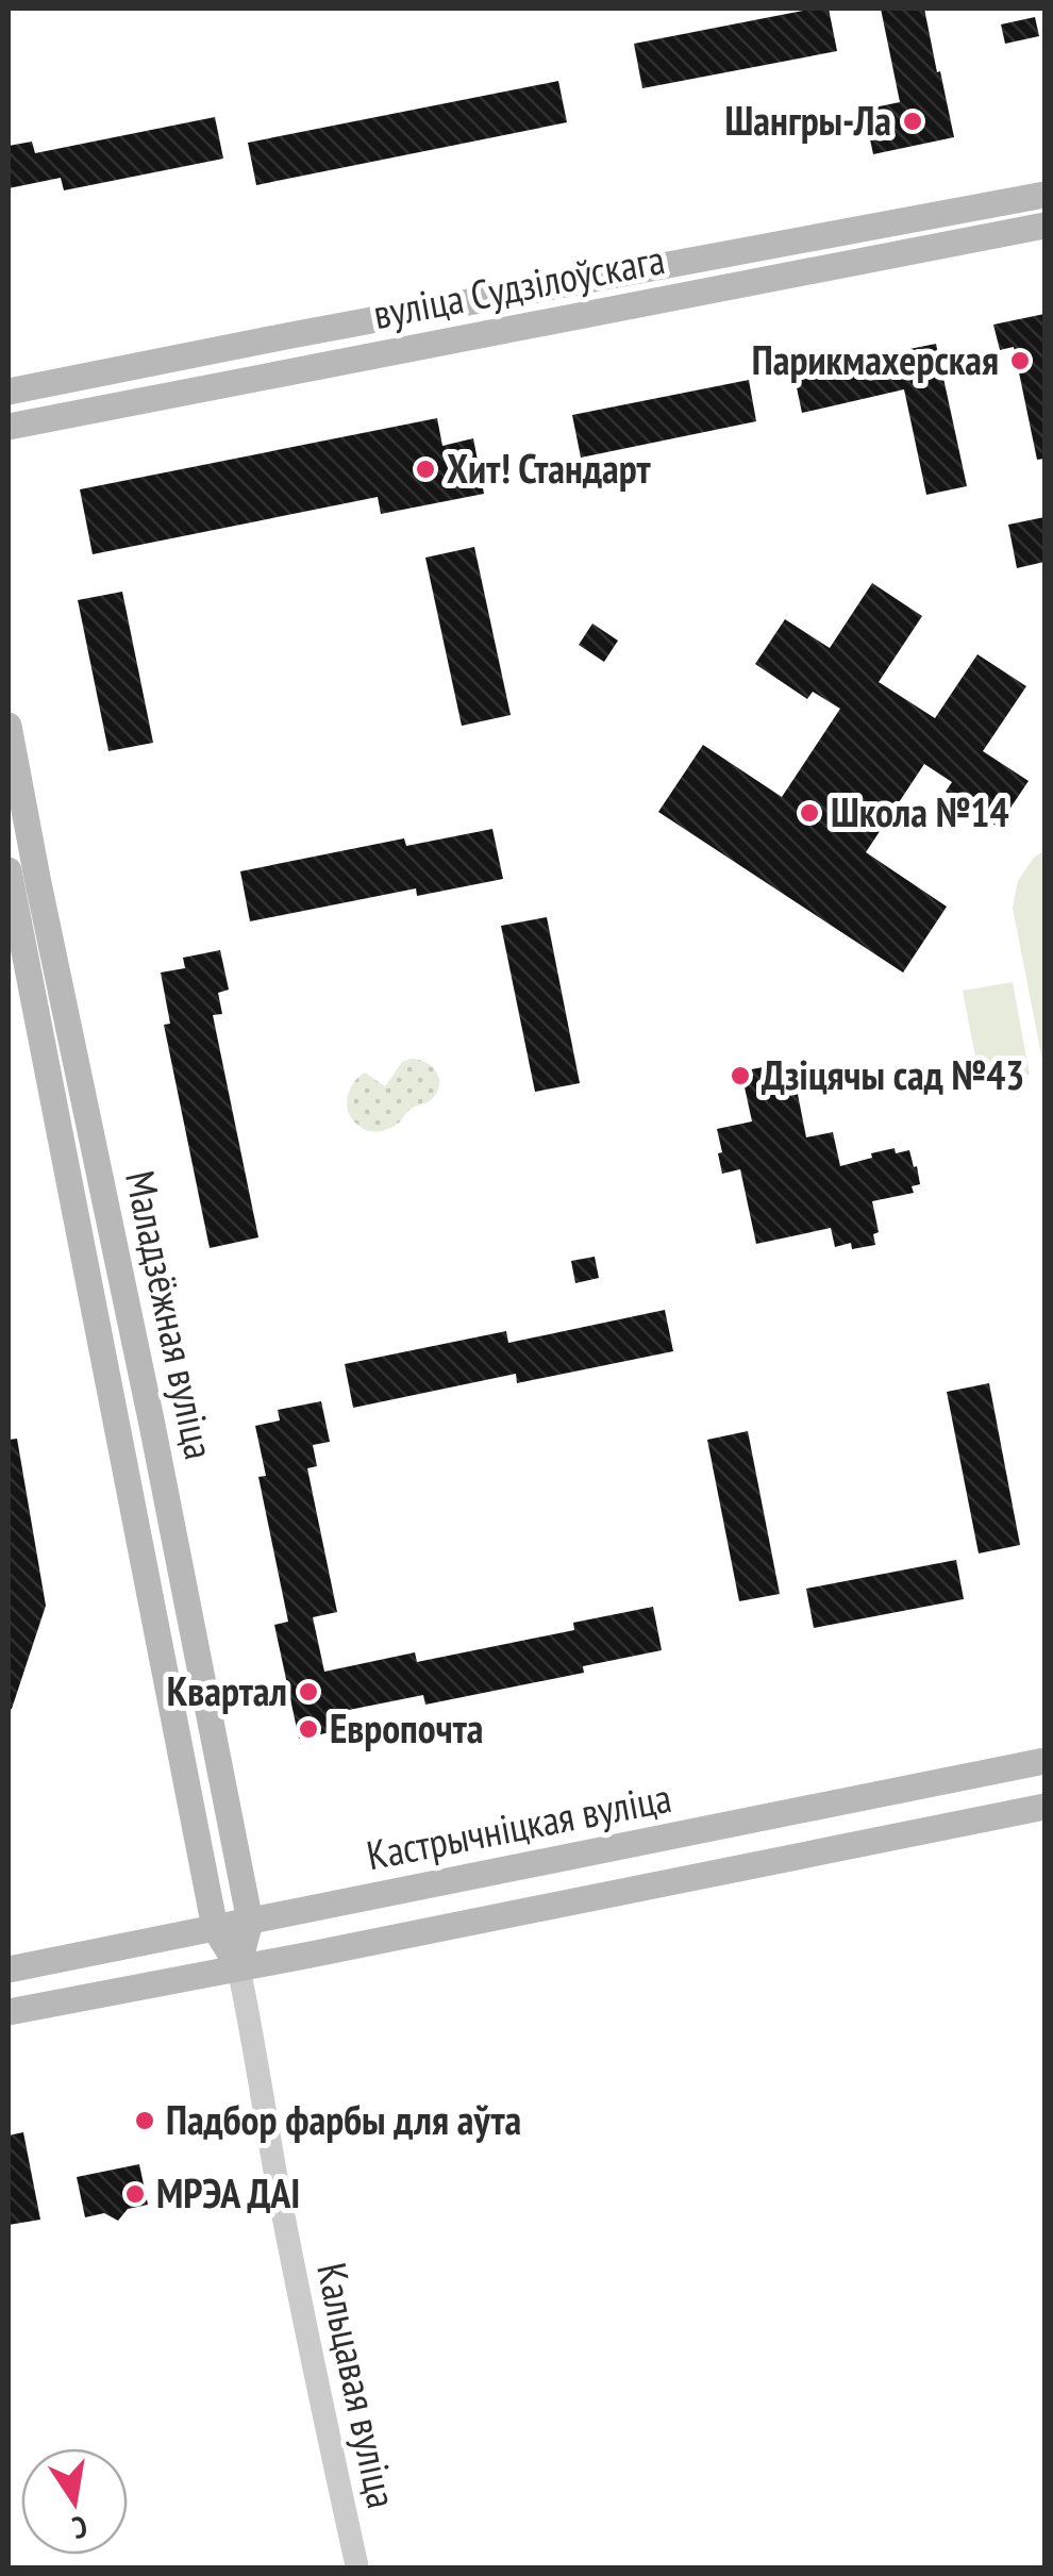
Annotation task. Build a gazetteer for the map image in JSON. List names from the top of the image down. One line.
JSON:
{"streets":{"main road":["вуліца Судзілоўскага","Маладзёжная вуліца","Кастрычніцкая вуліца"],"street":["Кальцавая вуліца"]},"crossings":[["Маладзёжная вуліца","Кастрычніцкая вуліца"],["Кастрычніцкая вуліца","Кальцавая вуліца"]],"places":["Шангры-Ла","Парикмахерская","Хит! Стандарт","Школа №14","Дзіцячы сад №43","Квартал","Европочта","Падбор фарбы для аўта","МРЭА ДАІ"],"north":"bottom"}
